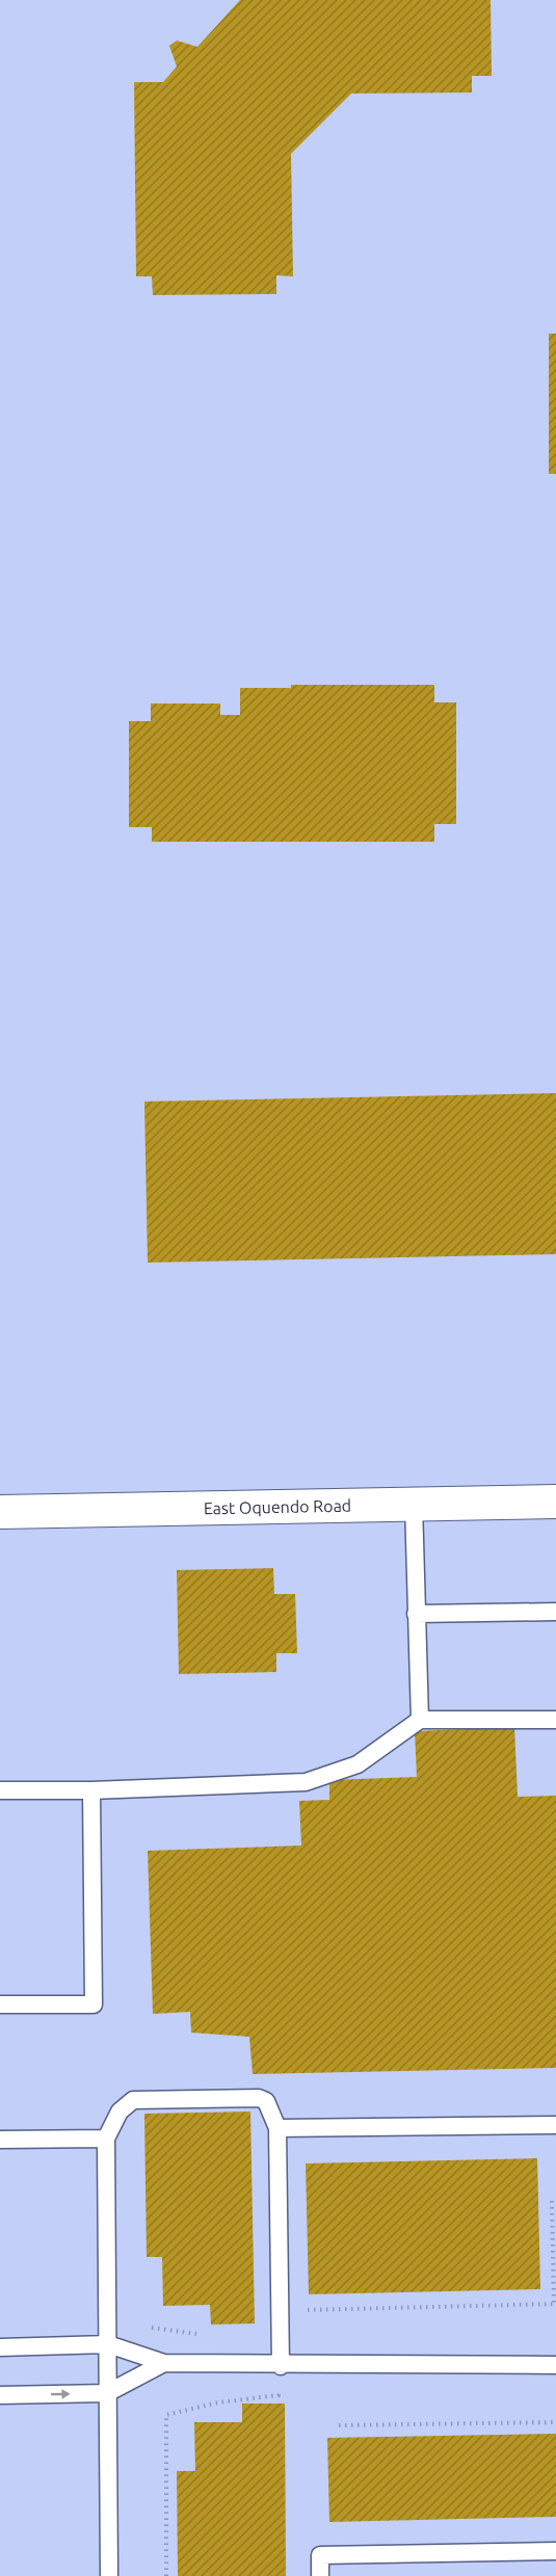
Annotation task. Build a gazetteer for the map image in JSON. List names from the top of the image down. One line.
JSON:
{"streets":{"street":["East Oquendo Road"]}}
